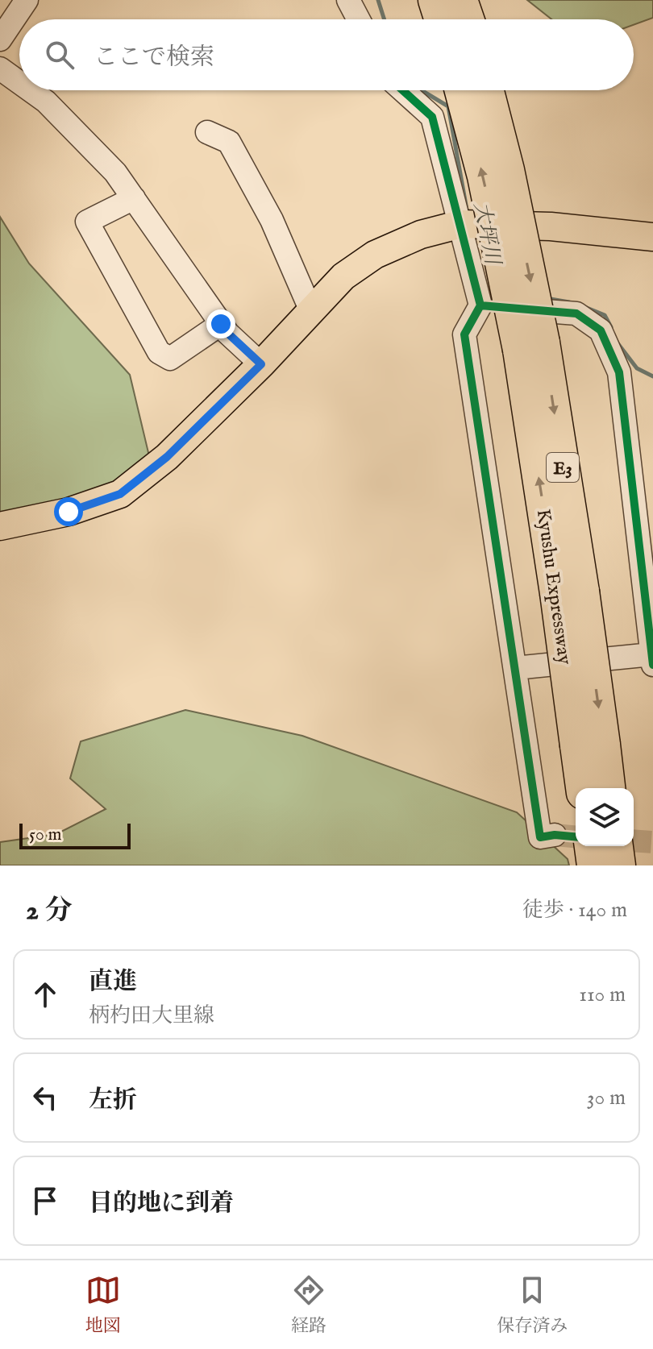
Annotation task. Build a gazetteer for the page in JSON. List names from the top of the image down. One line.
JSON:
{"streets":{"highway":["E3","Kyushu Expressway"]},"water":["大坪川"],"scale_bar":"50 m","page":{"search":"ここで検索","scale":"50 m","heading":["2 分","徒歩 · 140 m"],"list":[["直進","柄杓田大里線","110 m"],["左折","30 m"],"目的地に到着"],"nav":["地図","経路","保存済み"]}}
